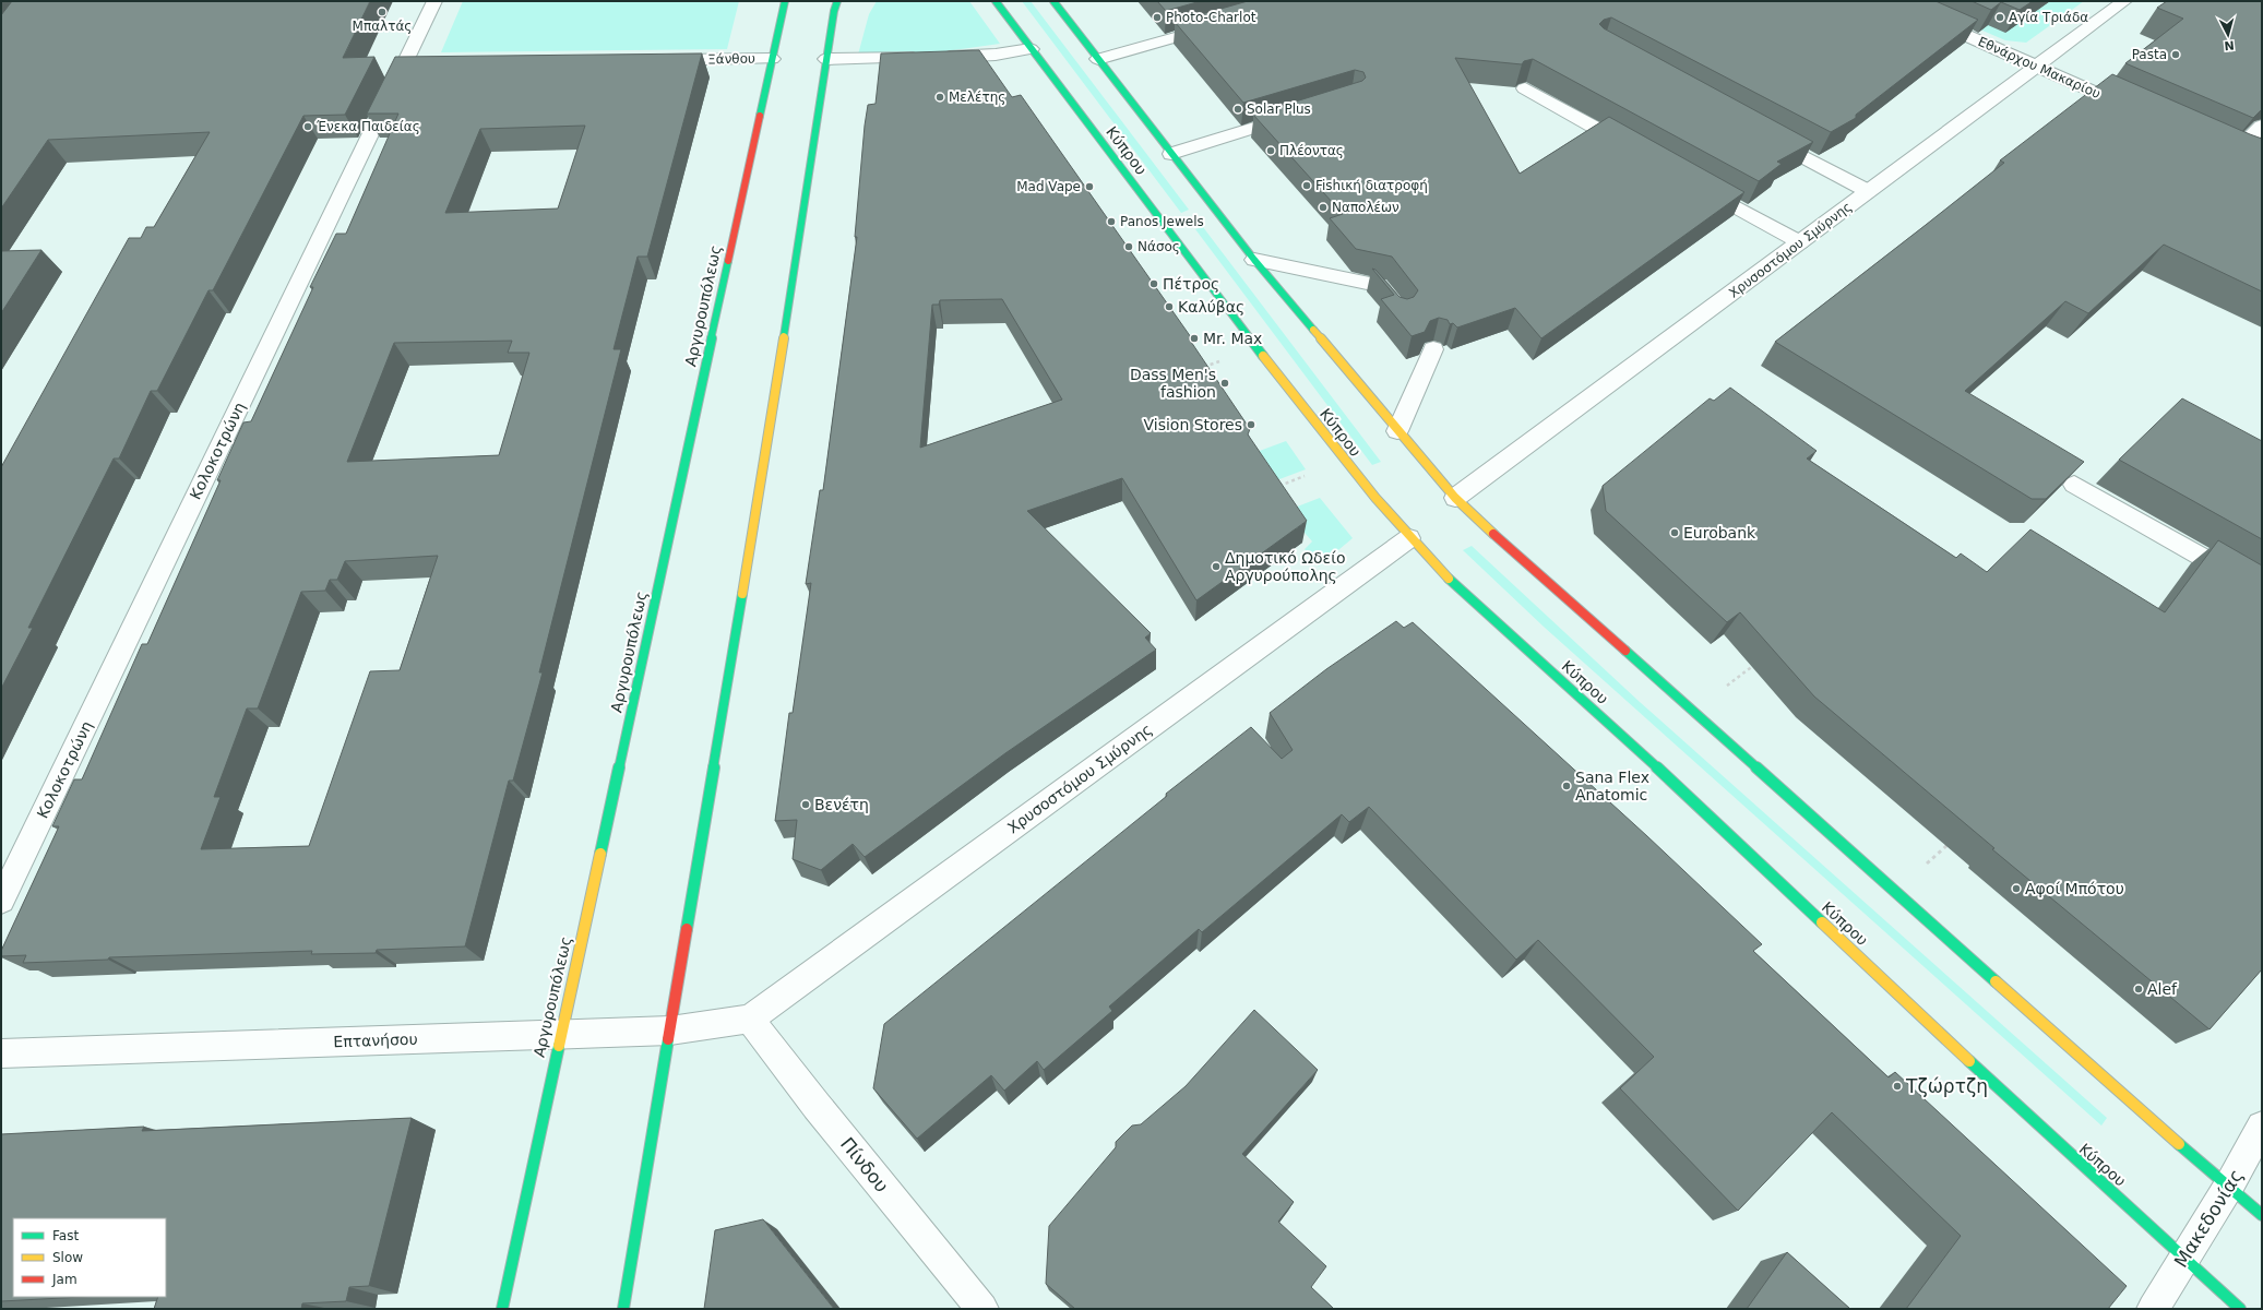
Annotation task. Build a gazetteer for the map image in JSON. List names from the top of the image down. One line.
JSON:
{"streets":{"main road":["Κύπρου","Αργυρουπόλεως"],"street":["Ξάνθου","Εθνάρχου Μακαρίου","Χρυσοστόμου Σμύρνης","Κολοκοτρώνη","Επτανήσου","Πίνδου","Μακεδονίας"]},"crossings":[["Ξάνθου","Αργυρουπόλεως"],["Εθνάρχου Μακαρίου","Χρυσοστόμου Σμύρνης"],["Κύπρου","Χρυσοστόμου Σμύρνης"],["Κύπρου","Μακεδονίας"],["Χρυσοστόμου Σμύρνης","Επτανήσου"],["Χρυσοστόμου Σμύρνης","Πίνδου"],["Αργυρουπόλεως","Επτανήσου"],["Επτανήσου","Πίνδου"]],"places":["Μπαλτάς","Photo-Charlot","Αγία Τριάδα","Pasta","Μελέτης","Solar Plus","Ένεκα Παιδείας","Πλέοντας","Fishική διατροφή","Mad Vape","Ναπολέων","Panos Jewels","Νάσος","Πέτρος","Καλύβας","Mr. Max","Dass Men's fashion","Vision Stores","Eurobank","Δημοτικό Ωδείο Αργυρούπολης","Sana Flex Anatomic","Βενέτη","Αφοί Μπότου","Alef","Τζώρτζη"],"legend":["Fast","Slow","Jam"],"north":"bottom"}
